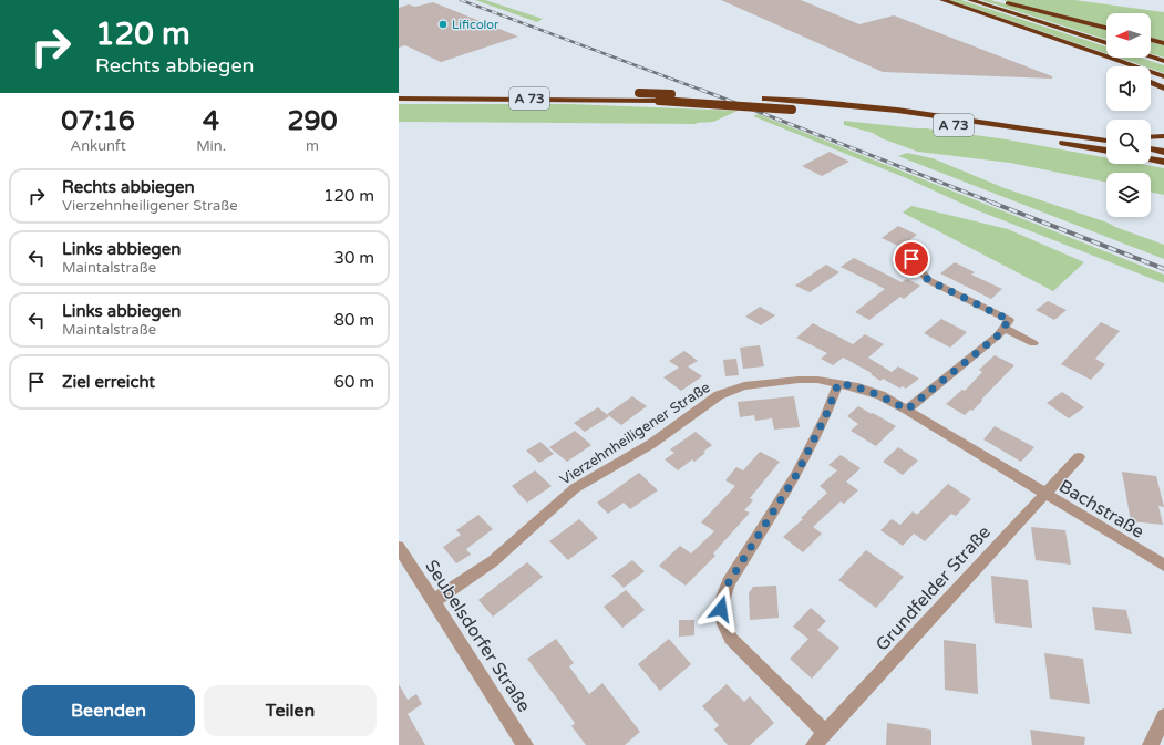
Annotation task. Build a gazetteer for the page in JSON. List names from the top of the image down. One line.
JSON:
{"streets":{"highway":["A 73"],"street":["Vierzehnheiligener Straße","Bachstraße","Grundfelder Straße","Seubelsdorfer Straße"]},"crossings":[["Vierzehnheiligener Straße","Bachstraße"],["Vierzehnheiligener Straße","Grundfelder Straße"],["Vierzehnheiligener Straße","Seubelsdorfer Straße"],["Bachstraße","Grundfelder Straße"]],"places":["Lificolor"],"north":"left","page":{"turn":["120 m","Rechts abbiegen"],"eta":["07:16","Ankunft","4","Min.","290","m"],"list":[{"name":"Rechts abbiegen","note":"Vierzehnheiligener Straße","value":"120 m"},{"name":"Links abbiegen","note":"Maintalstraße","value":"30 m"},{"name":"Links abbiegen","note":"Maintalstraße","value":"80 m"},{"name":"Ziel erreicht","value":"60 m"}],"buttons":["Beenden","Teilen"]}}
